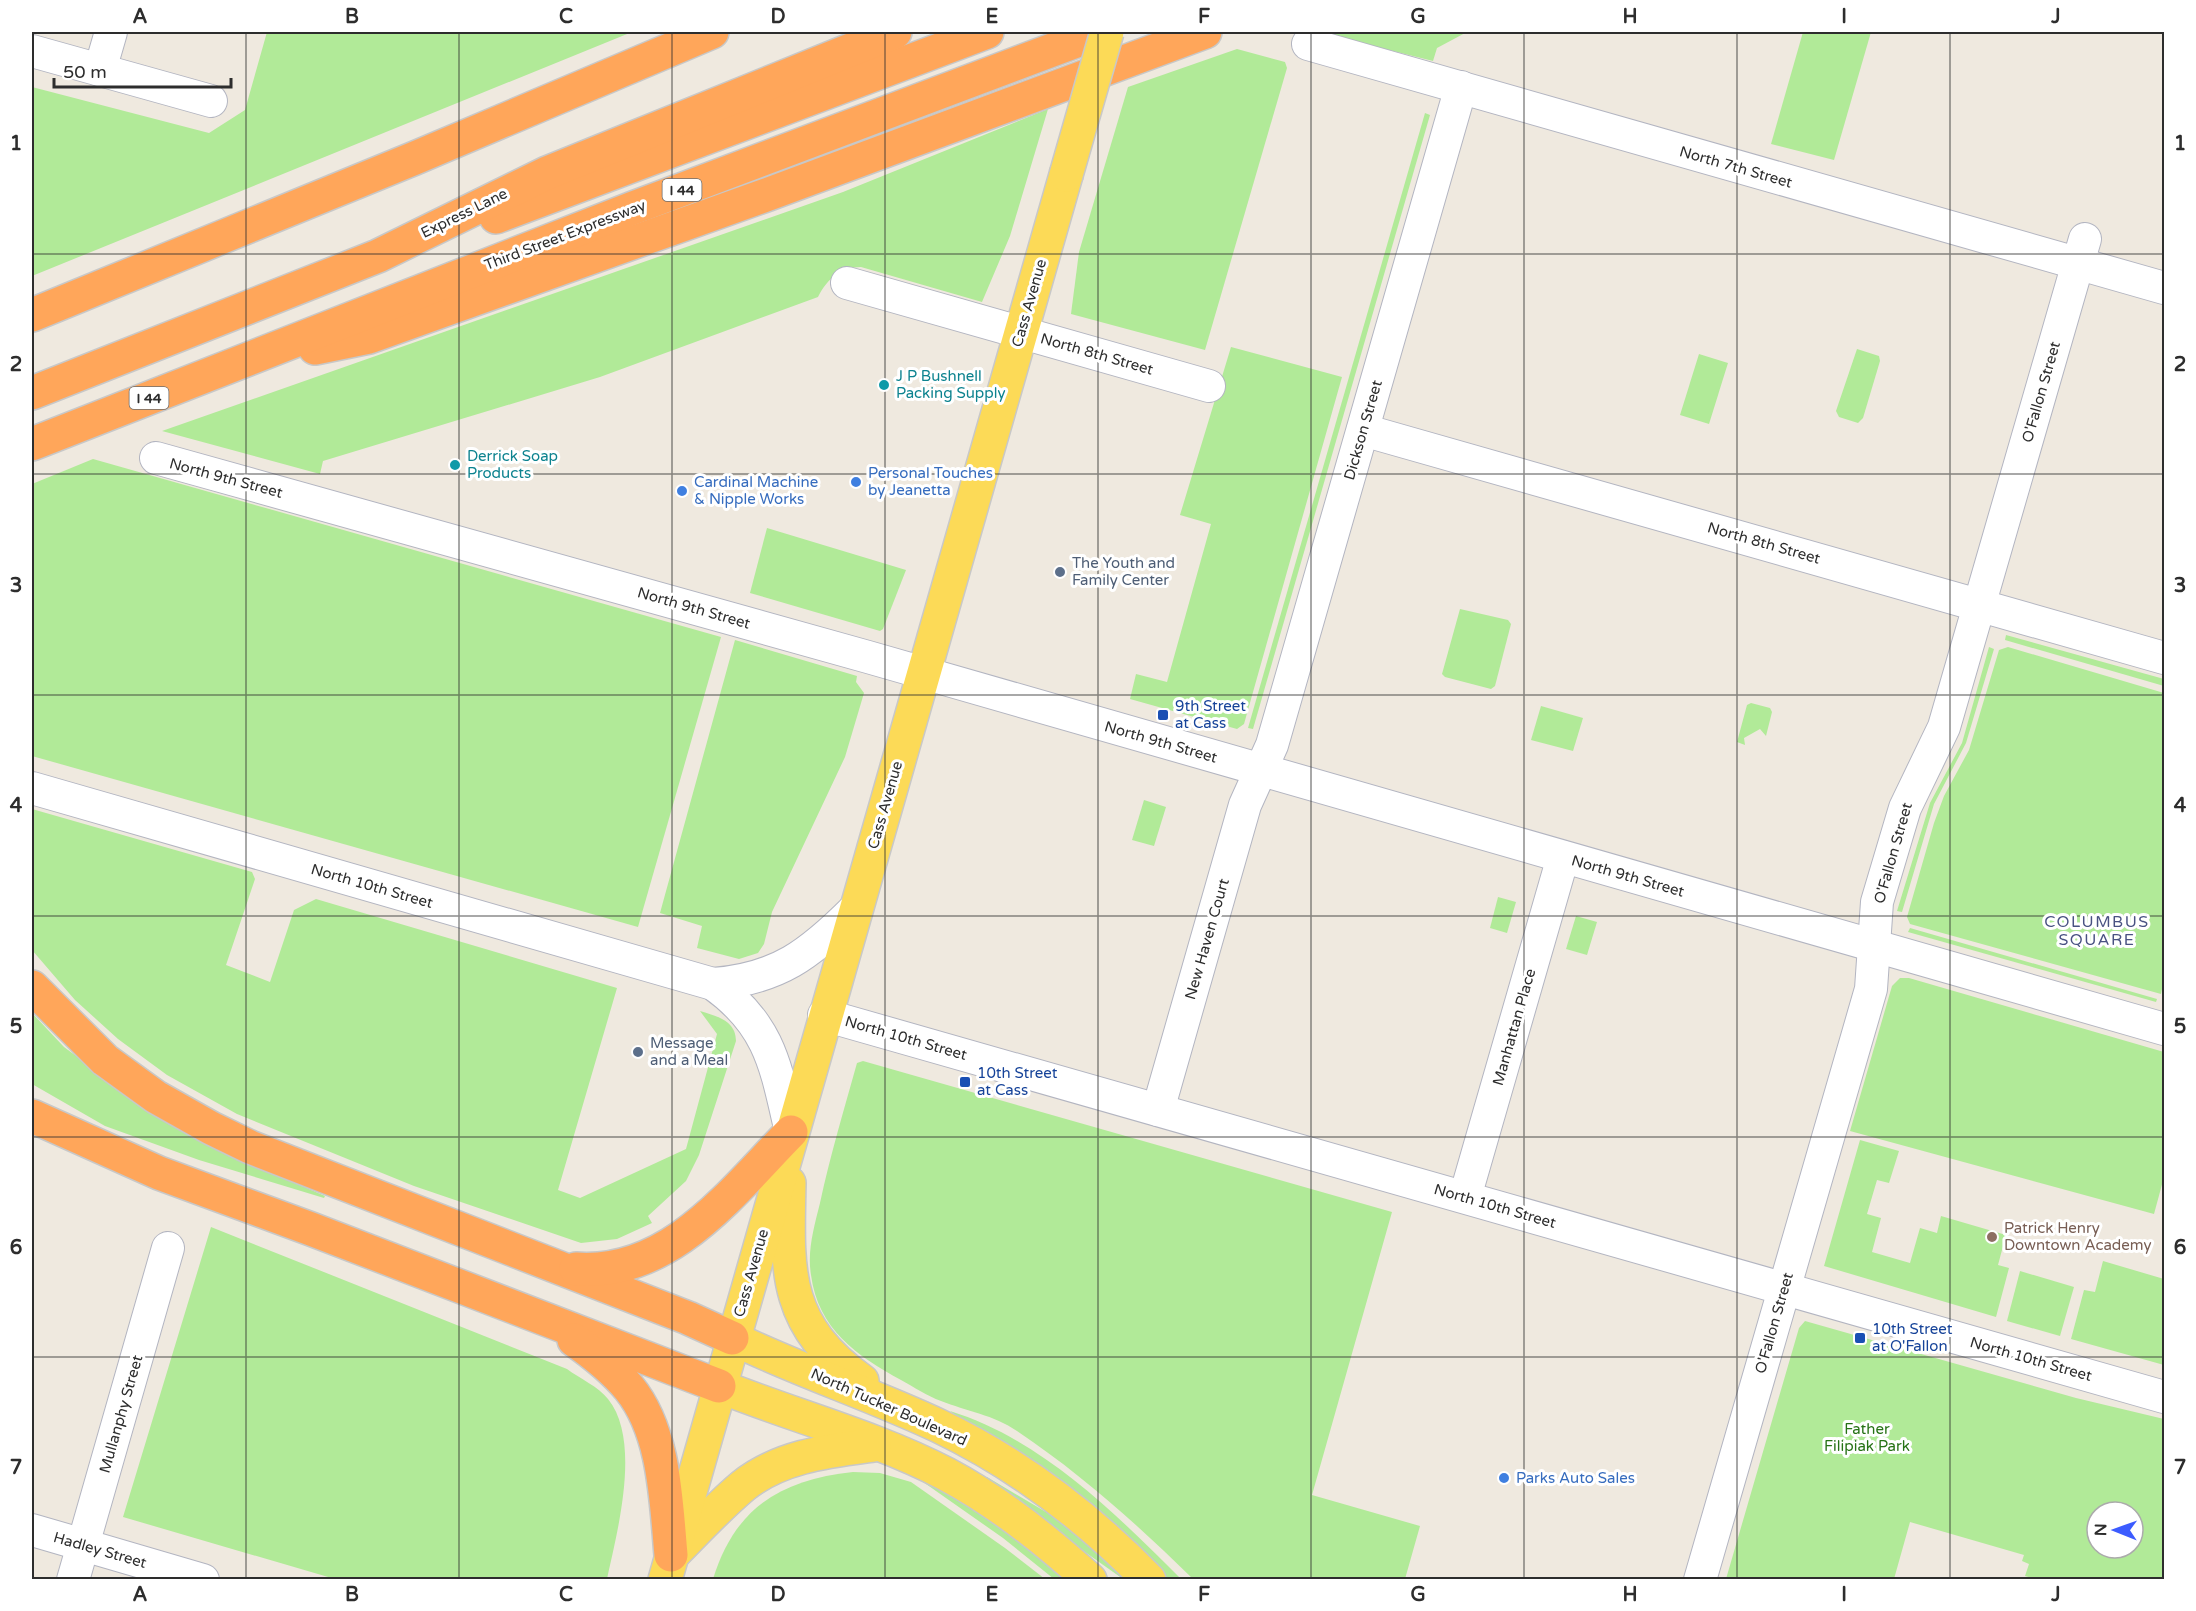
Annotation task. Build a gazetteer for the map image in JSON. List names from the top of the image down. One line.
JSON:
{"streets":{"highway":["I 44","Express Lane","Third Street Expressway"],"main road":["Cass Avenue","North Tucker Boulevard"],"street":["North 7th Street","North 8th Street","O'Fallon Street","Dickson Street","North 9th Street","North 10th Street","New Haven Court","Manhattan Place","Mullanphy Street","Hadley Street"]},"crossings":[["North 7th Street","O'Fallon Street"],["North 7th Street","Dickson Street"],["Cass Avenue","North 8th Street"],["Cass Avenue","North 9th Street"],["Cass Avenue","North 10th Street"],["Cass Avenue","North Tucker Boulevard"],["North 8th Street","O'Fallon Street"],["North 8th Street","Dickson Street"],["O'Fallon Street","North 9th Street"],["O'Fallon Street","North 10th Street"],["Dickson Street","North 9th Street"],["Dickson Street","New Haven Court"],["North 9th Street","New Haven Court"],["North 9th Street","Manhattan Place"],["North 10th Street","New Haven Court"],["North 10th Street","Manhattan Place"],["Mullanphy Street","Hadley Street"]],"districts":["COLUMBUS SQUARE"],"parks":["Father Filipiak Park"],"places":{"other":["J P Bushnell Packing Supply","Derrick Soap Products","Personal Touches by Jeanetta","Cardinal Machine & Nipple Works","The Youth and Family Center","Message and a Meal","Patrick Henry Downtown Academy","Parks Auto Sales"],"transit":["9th Street at Cass","10th Street at Cass","10th Street at O'Fallon"]},"scale_bar":"50 m","north":"left","grid":{"columns":["A","B","C","D","E","F","G","H","I","J"],"rows":["1","2","3","4","5","6","7"]}}
